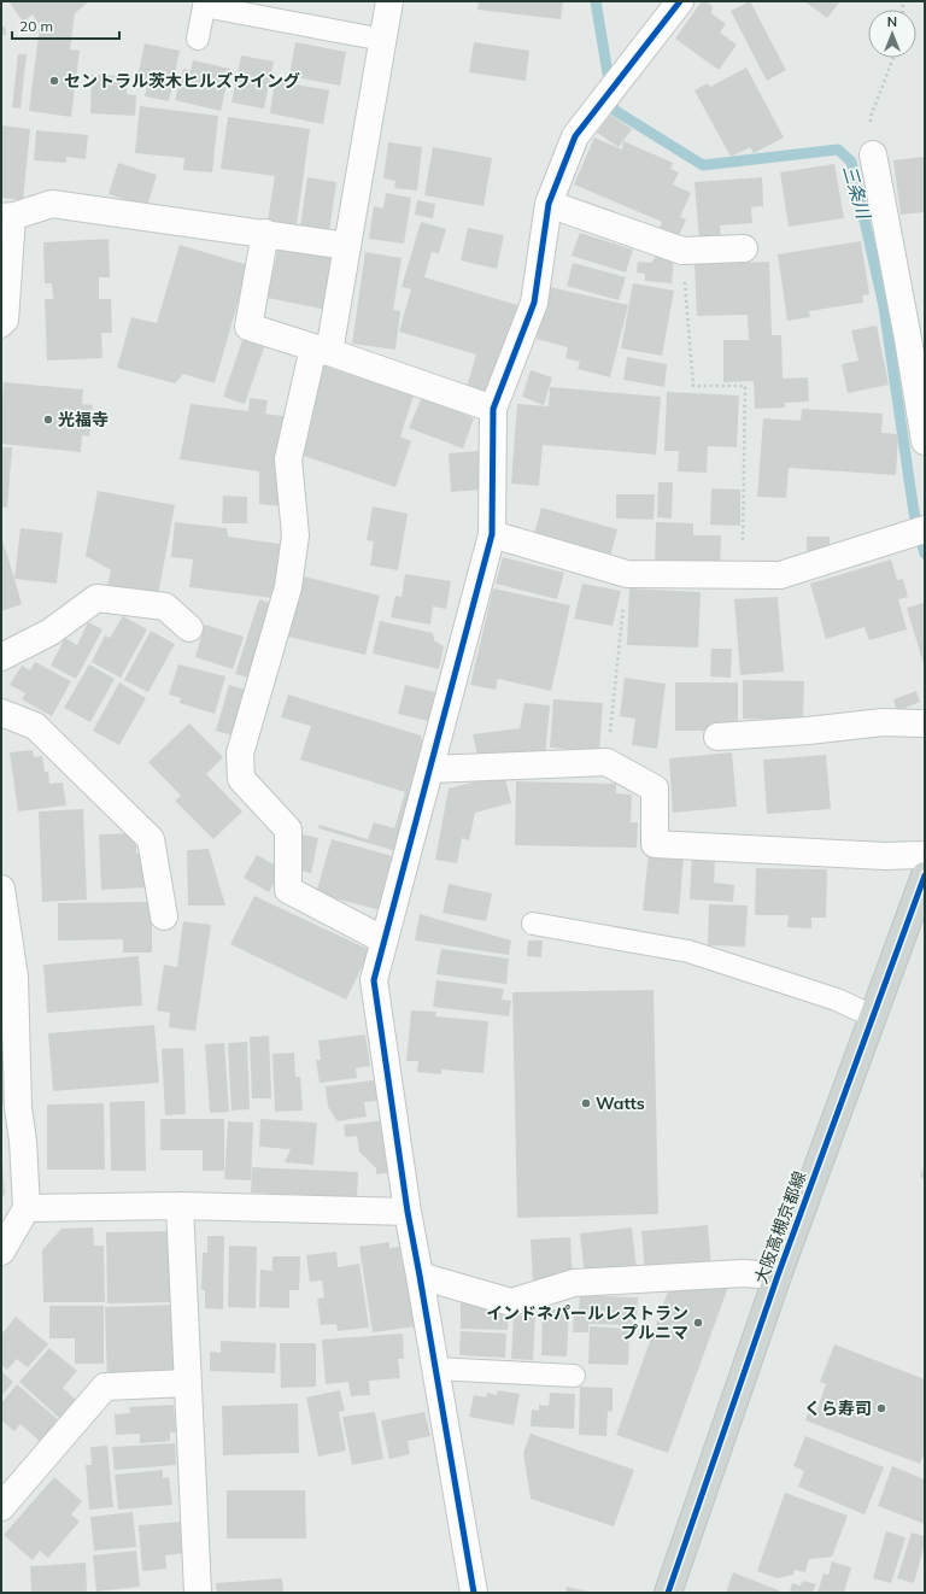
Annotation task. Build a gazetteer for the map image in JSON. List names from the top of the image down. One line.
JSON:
{"streets":{"main road":["大阪高槻京都線"]},"water":["三条川"],"places":["セントラル茨木ヒルズウイング","光福寺","Watts","インドネパールレストラン プルニマ","くら寿司"],"scale_bar":"20 m","north":"top"}
